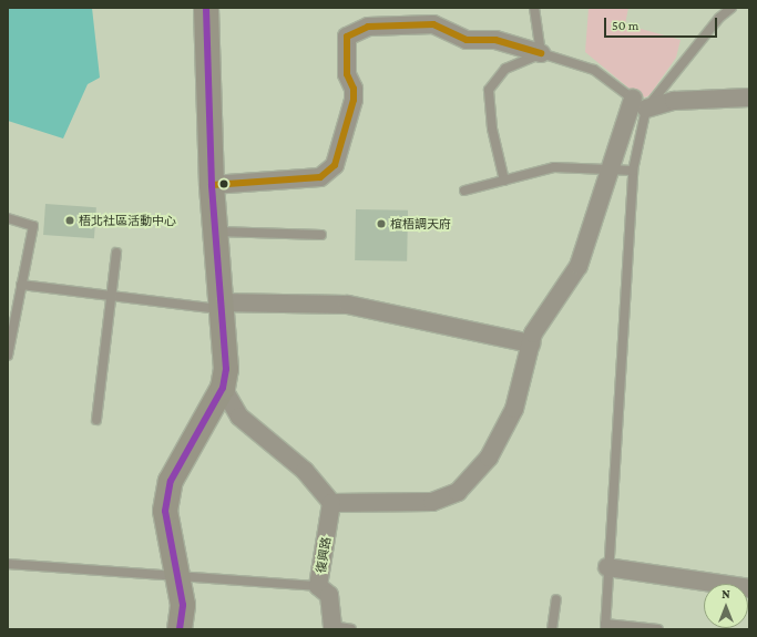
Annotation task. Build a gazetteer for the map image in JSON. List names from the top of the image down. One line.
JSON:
{"streets":{"street":["復興路"]},"places":["梧北社區活動中心","椬梧調天府"],"scale_bar":"50 m","north":"top"}
